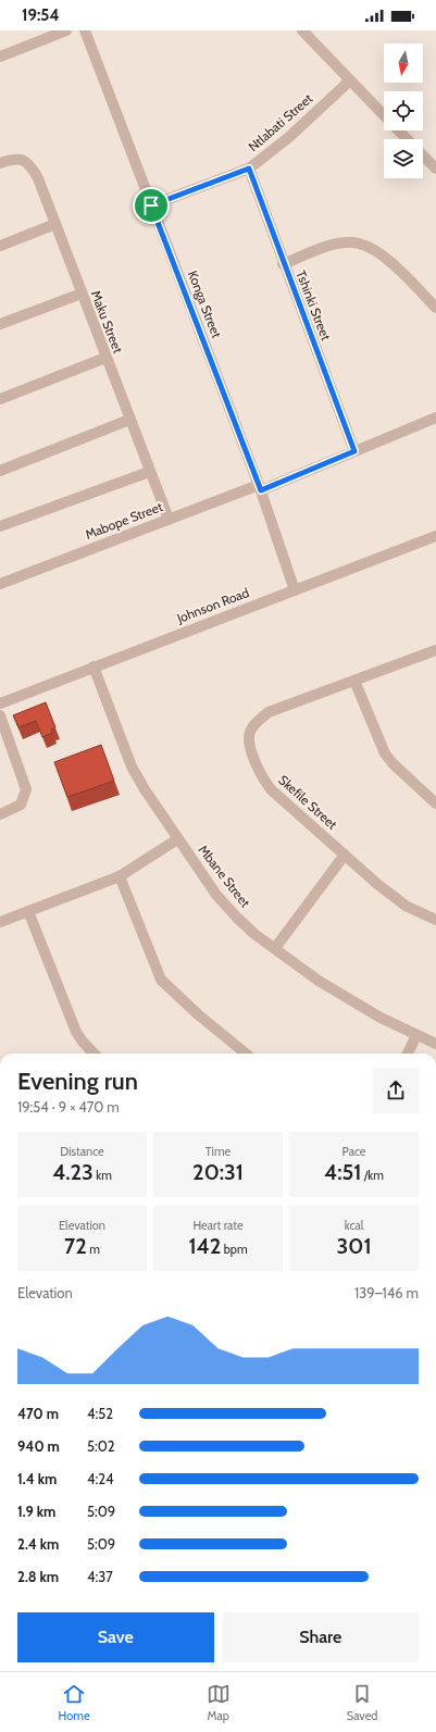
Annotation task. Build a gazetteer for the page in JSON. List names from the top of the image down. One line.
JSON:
{"streets":{"street":["Ntlabati Street","Konga Street","Tshinki Street","Maku Street","Mabope Street","Johnson Road","Skefile Street","Mbane Street"]},"crossings":[["Ntlabati Street","Konga Street"],["Ntlabati Street","Tshinki Street"],["Konga Street","Mabope Street"],["Konga Street","Johnson Road"],["Tshinki Street","Mabope Street"],["Maku Street","Mabope Street"],["Johnson Road","Mbane Street"]],"north":"bottom","page":{"status":"19:54","heading":["Evening run","19:54 · 9 × 470 m"],"stats":[["Distance","4.23 km"],["Time","20:31"],["Pace","4:51 /km"],["Elevation","72 m"],["Heart rate","142 bpm"],["kcal","301"]],"chart":["Elevation","139–146 m"],"list":[{"name":"470 m","note":"4:52"},{"name":"940 m","note":"5:02"},{"name":"1.4 km","note":"4:24"},{"name":"1.9 km","note":"5:09"},{"name":"2.4 km","note":"5:09"},{"name":"2.8 km","note":"4:37"}],"buttons":["Save","Share"],"tabs":["Home","Map","Saved"]}}
